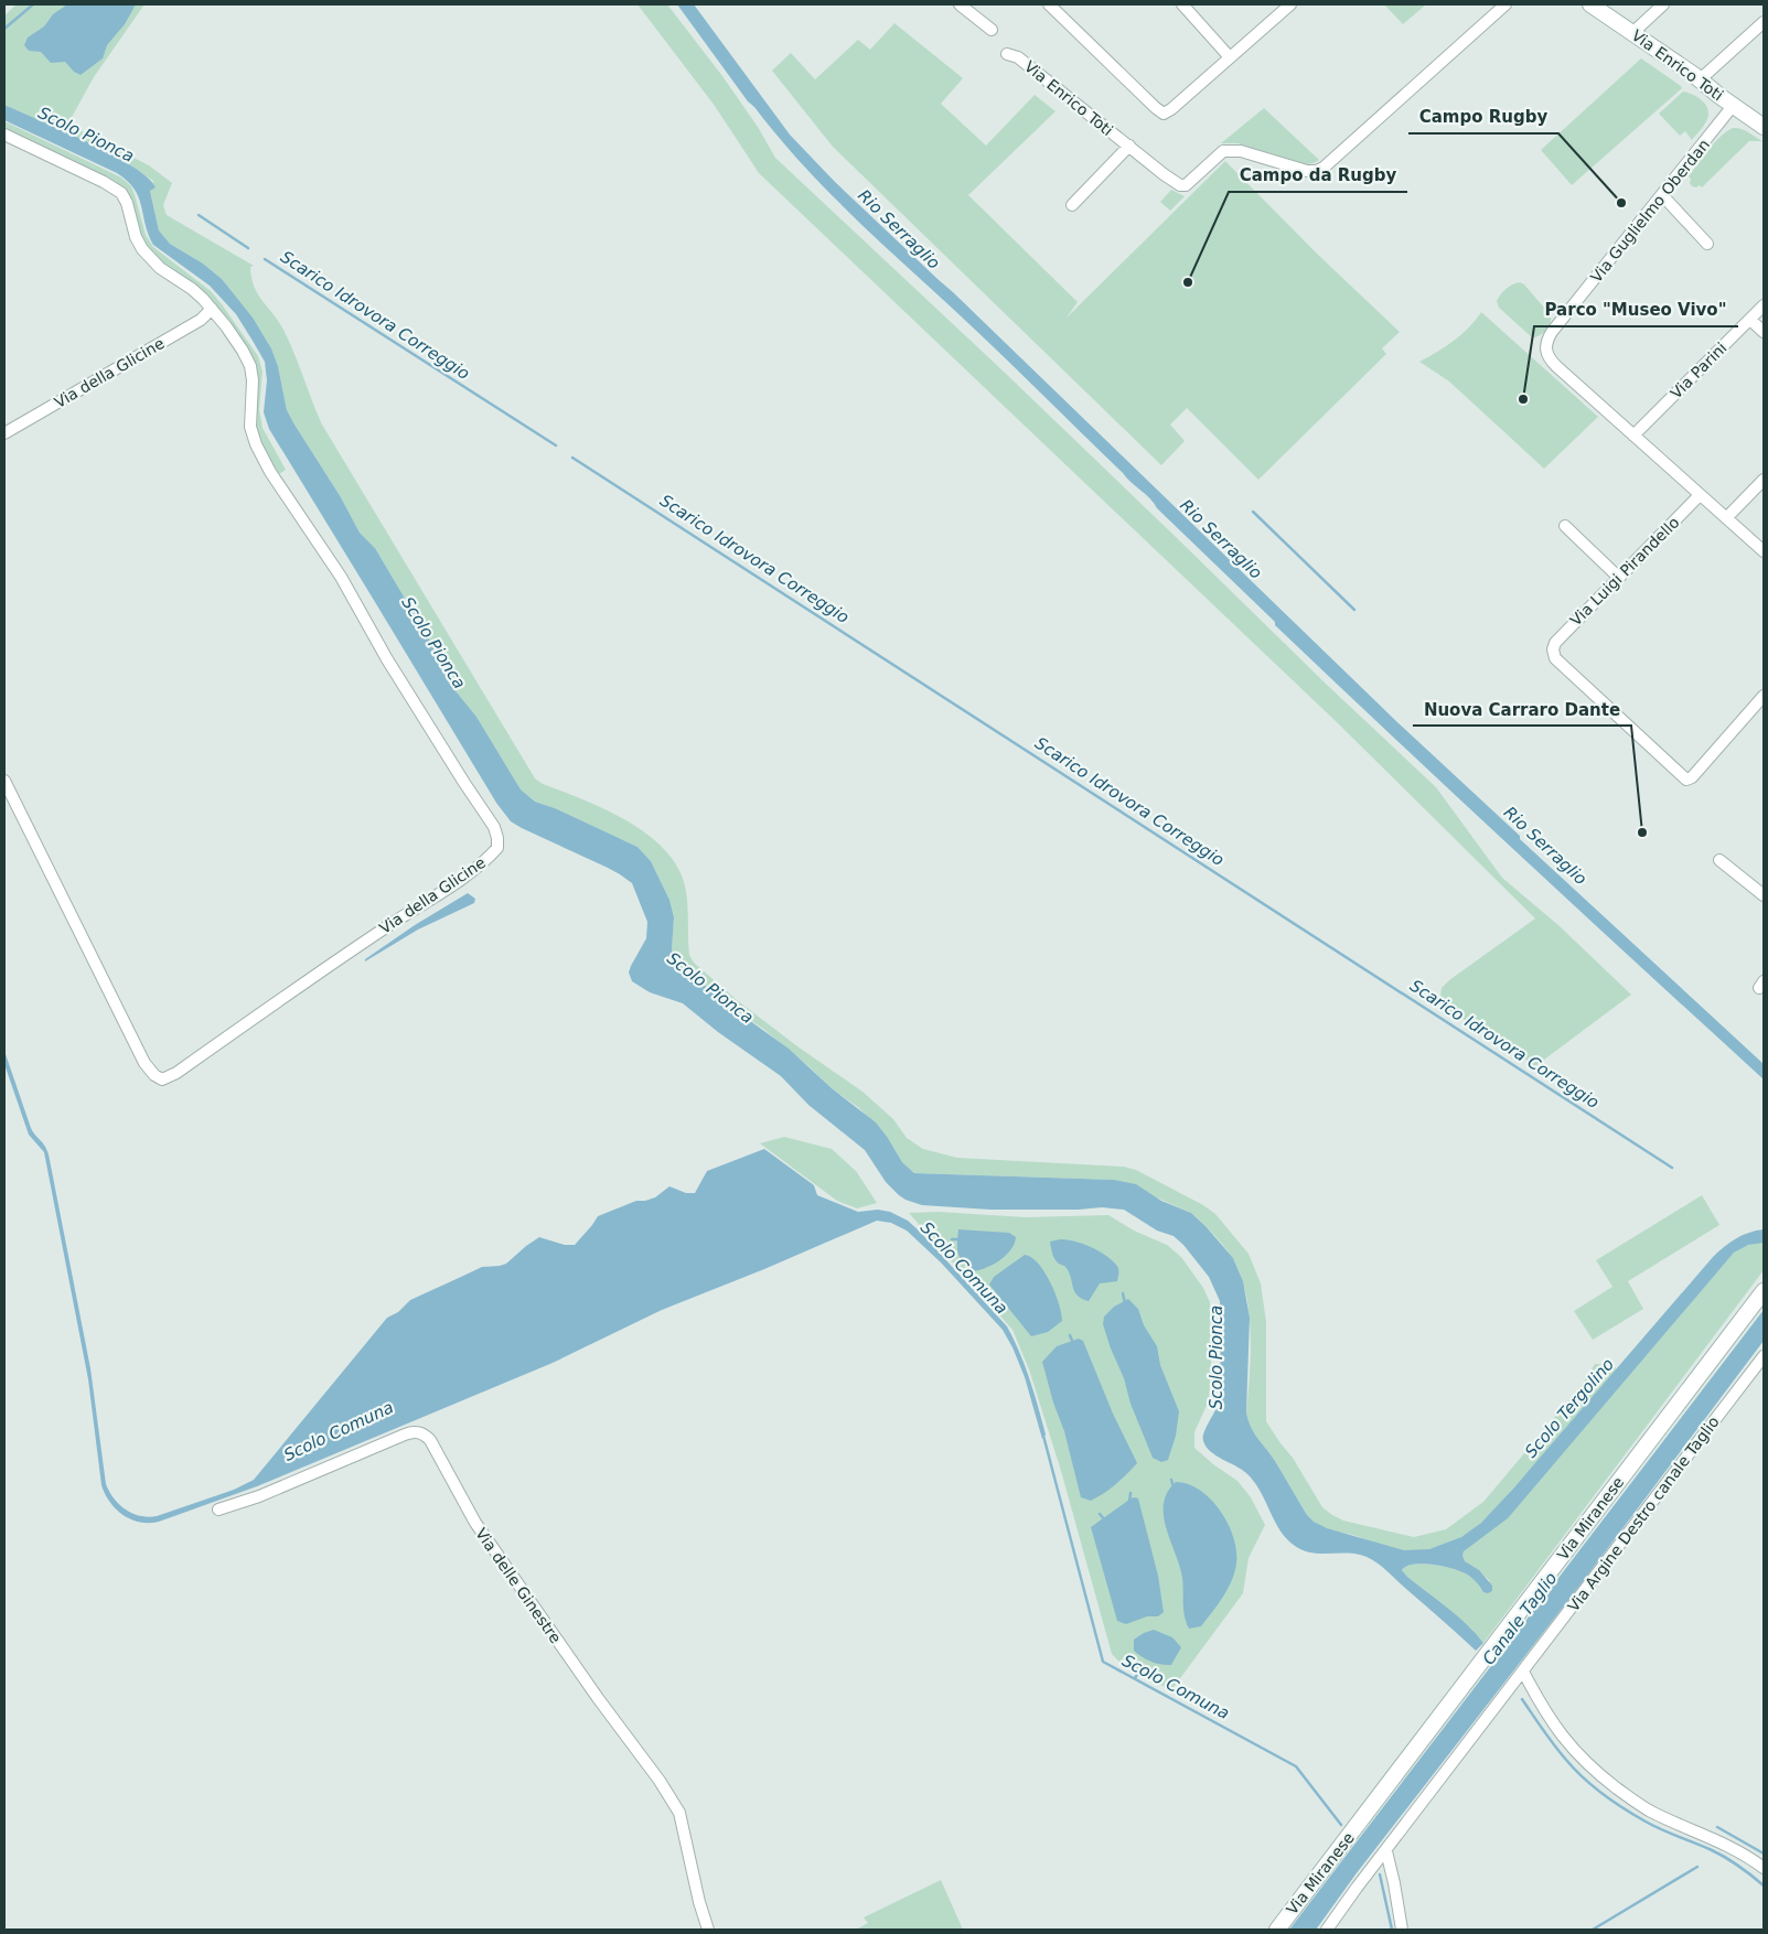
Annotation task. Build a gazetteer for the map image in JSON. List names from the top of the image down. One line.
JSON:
{"streets":{"main road":["Via Enrico Toti","Via Miranese"],"street":["Via Guglielmo Oberdan","Via Parini","Via della Glicine","Via Luigi Pirandello","Via Argine Destro canale Taglio","Via delle Ginestre"]},"crossings":[["Via Enrico Toti","Via Guglielmo Oberdan"],["Via Guglielmo Oberdan","Via Parini"]],"water":["Scolo Pionca","Rio Serraglio","Scarico Idrovora Correggio","Scolo Comuna","Scolo Tergolino","Canale Taglio"],"places":["Campo Rugby","Campo da Rugby","Parco \"Museo Vivo\"","Nuova Carraro Dante"]}
